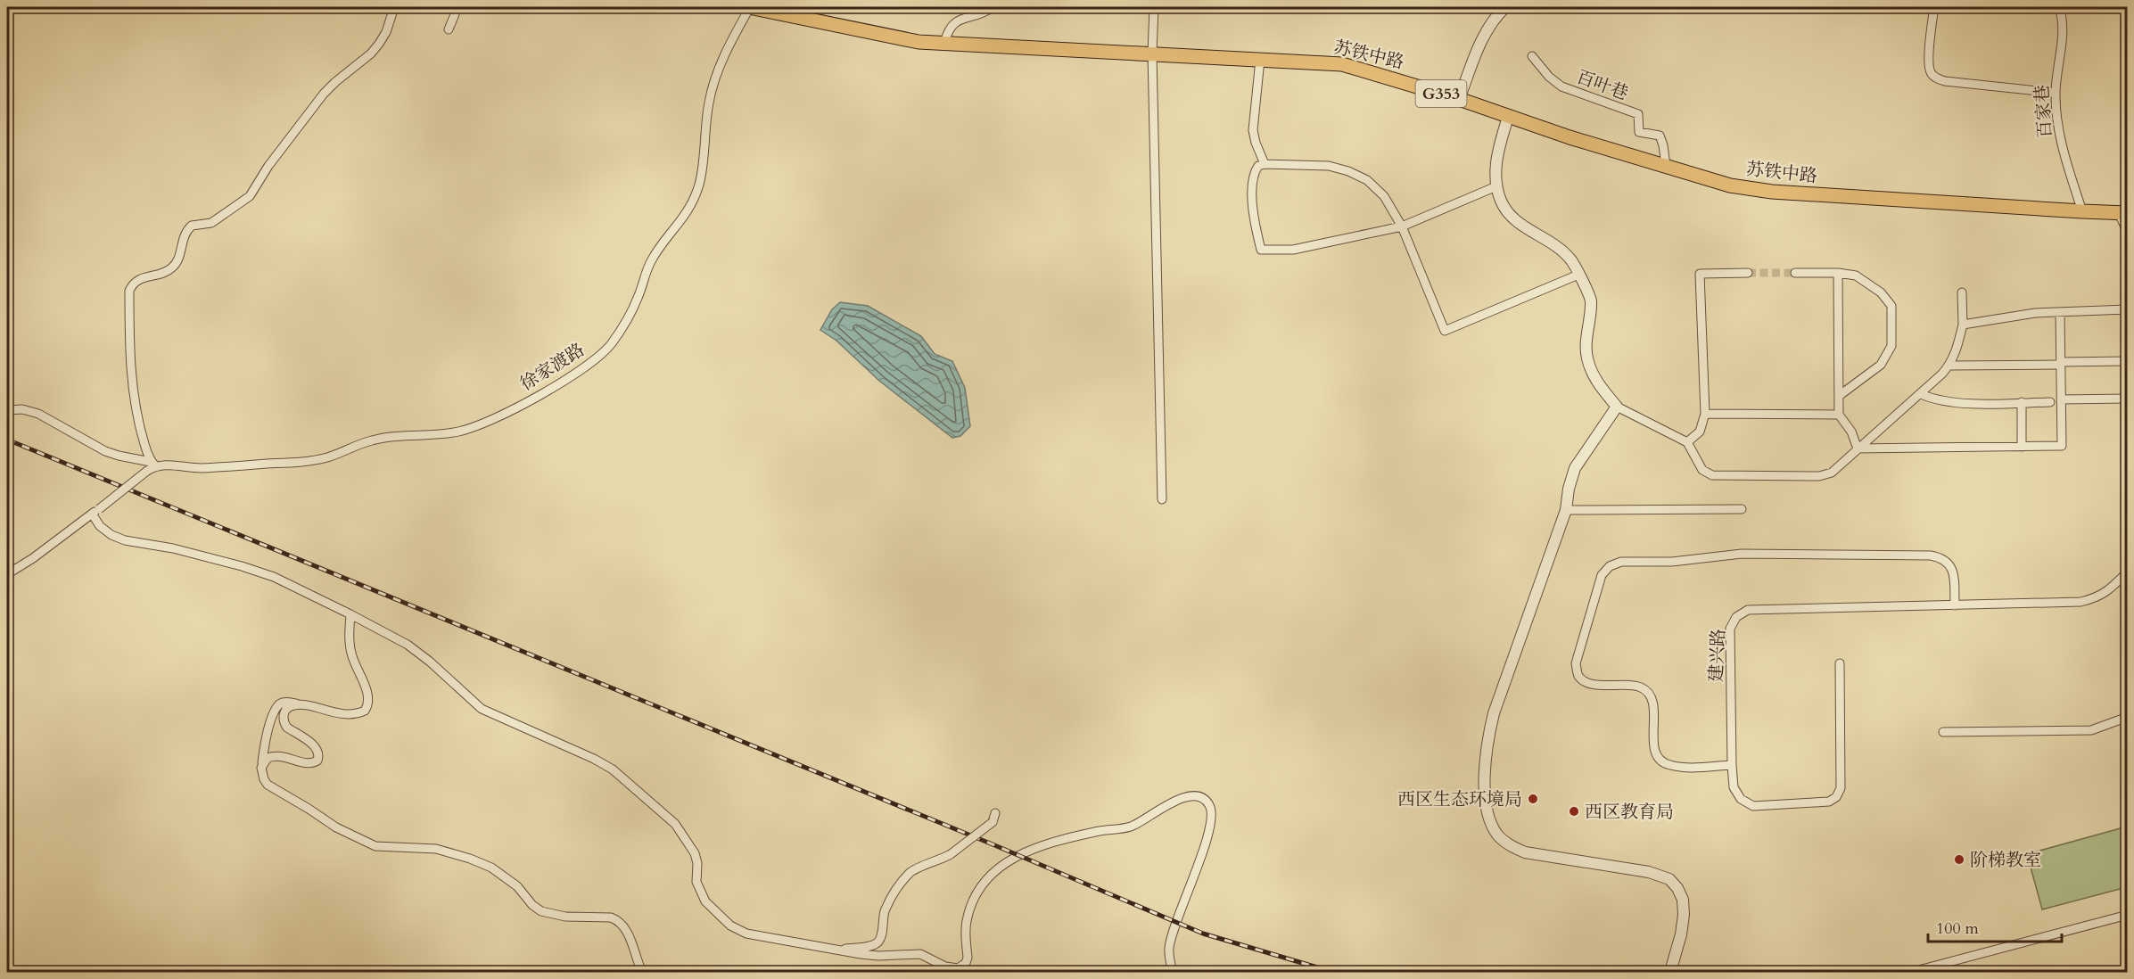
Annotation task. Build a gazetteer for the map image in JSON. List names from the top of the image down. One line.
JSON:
{"streets":{"highway":["苏铁中路","G353"],"street":["百叶巷","百家巷","徐家渡路","建兴路"]},"crossings":[["苏铁中路","百叶巷"],["苏铁中路","百家巷"],["苏铁中路","徐家渡路"]],"places":["西区生态环境局","西区教育局","阶梯教室"],"scale_bar":"100 m"}
